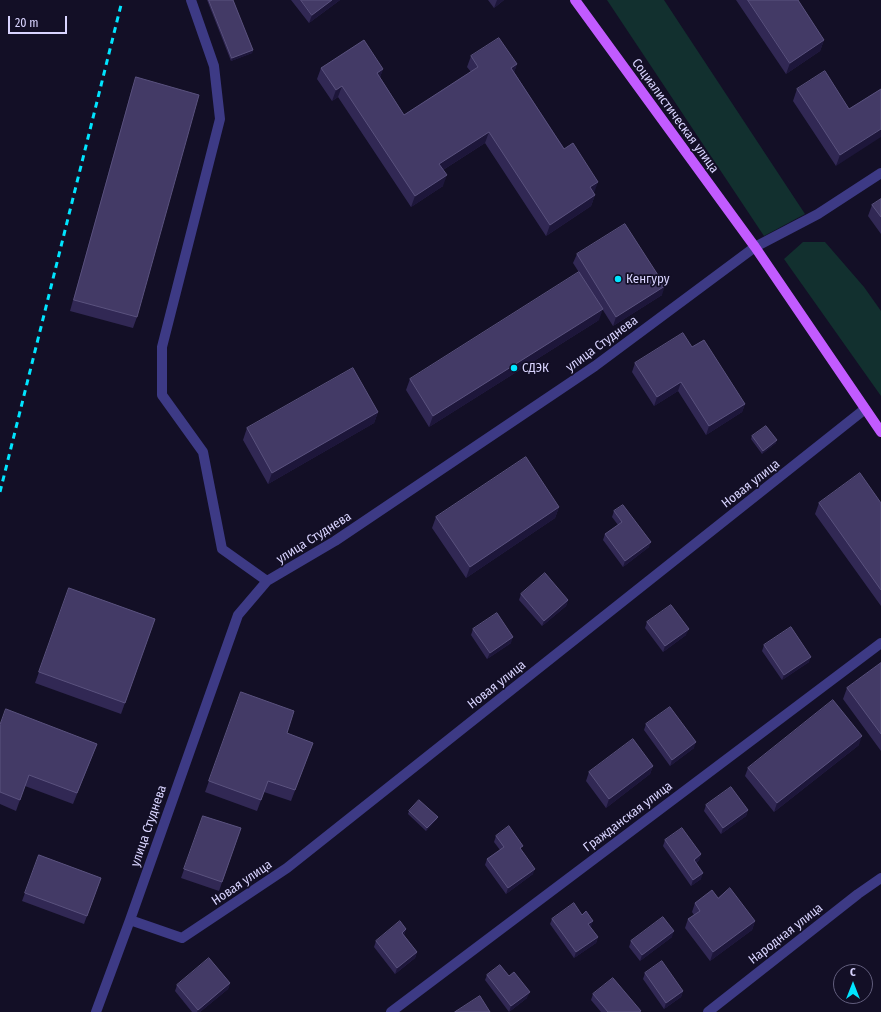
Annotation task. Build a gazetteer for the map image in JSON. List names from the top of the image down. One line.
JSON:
{"streets":{"main road":["Социалистическая улица"],"street":["улица Студнева","Новая улица","Гражданская улица","Народная улица"]},"crossings":[["Социалистическая улица","улица Студнева"],["Социалистическая улица","Новая улица"],["улица Студнева","Новая улица"]],"places":["Кенгуру","СДЭК"],"scale_bar":"20 m","north":"top"}
